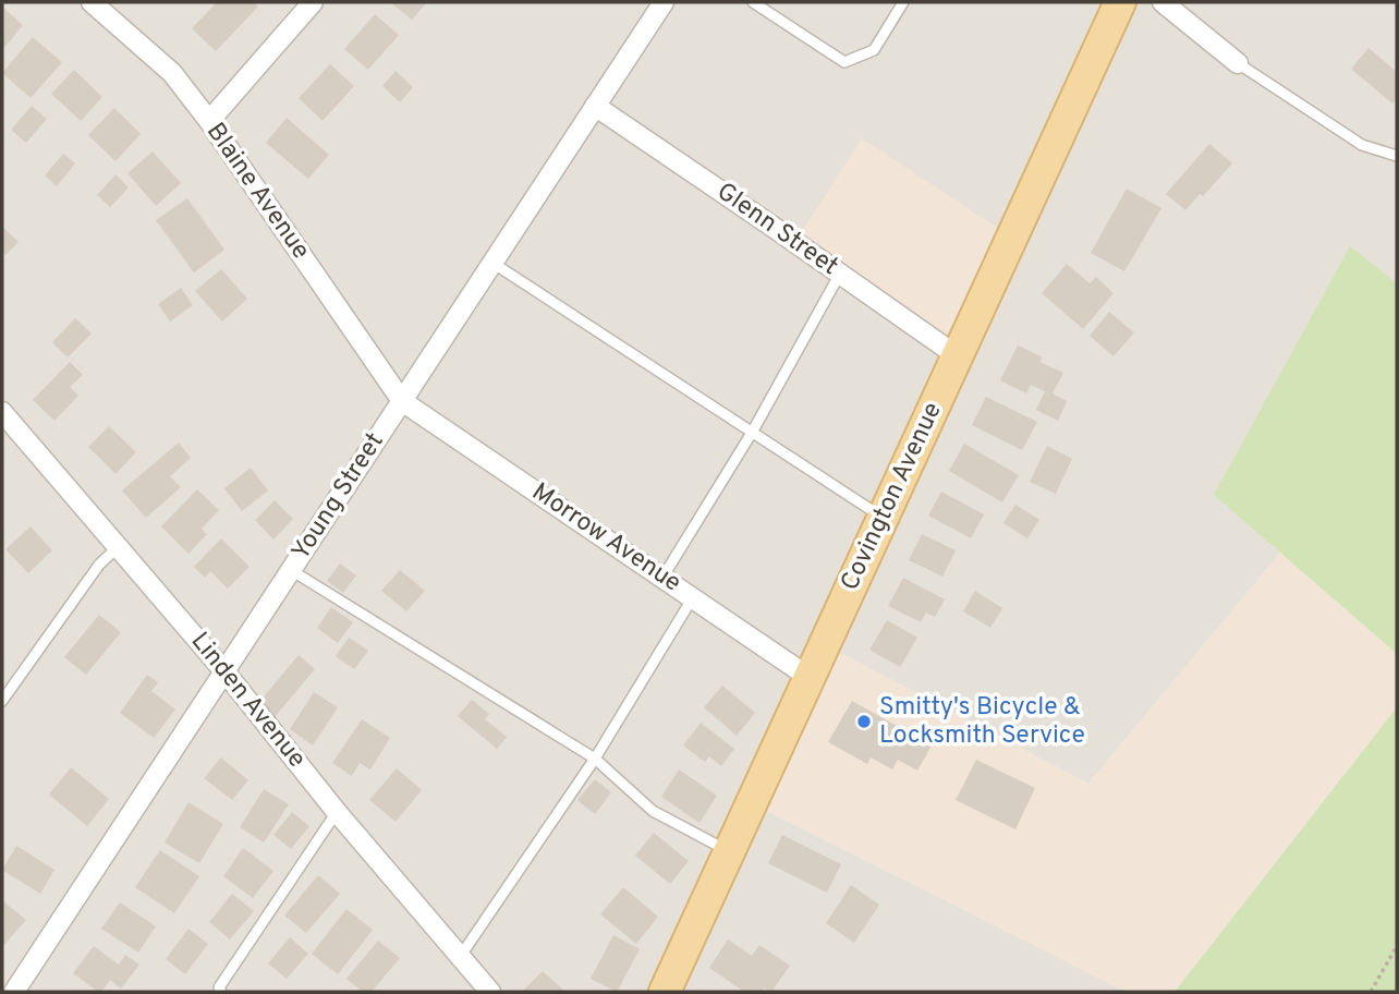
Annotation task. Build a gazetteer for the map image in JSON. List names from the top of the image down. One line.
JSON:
{"streets":{"main road":["Covington Avenue"],"street":["Blaine Avenue","Glenn Street","Young Street","Morrow Avenue","Linden Avenue"]},"crossings":[["Blaine Avenue","Young Street"],["Blaine Avenue","Morrow Avenue"],["Glenn Street","Young Street"],["Glenn Street","Covington Avenue"],["Young Street","Morrow Avenue"],["Young Street","Linden Avenue"],["Covington Avenue","Morrow Avenue"]],"places":["Smitty's Bicycle & Locksmith Service"]}
